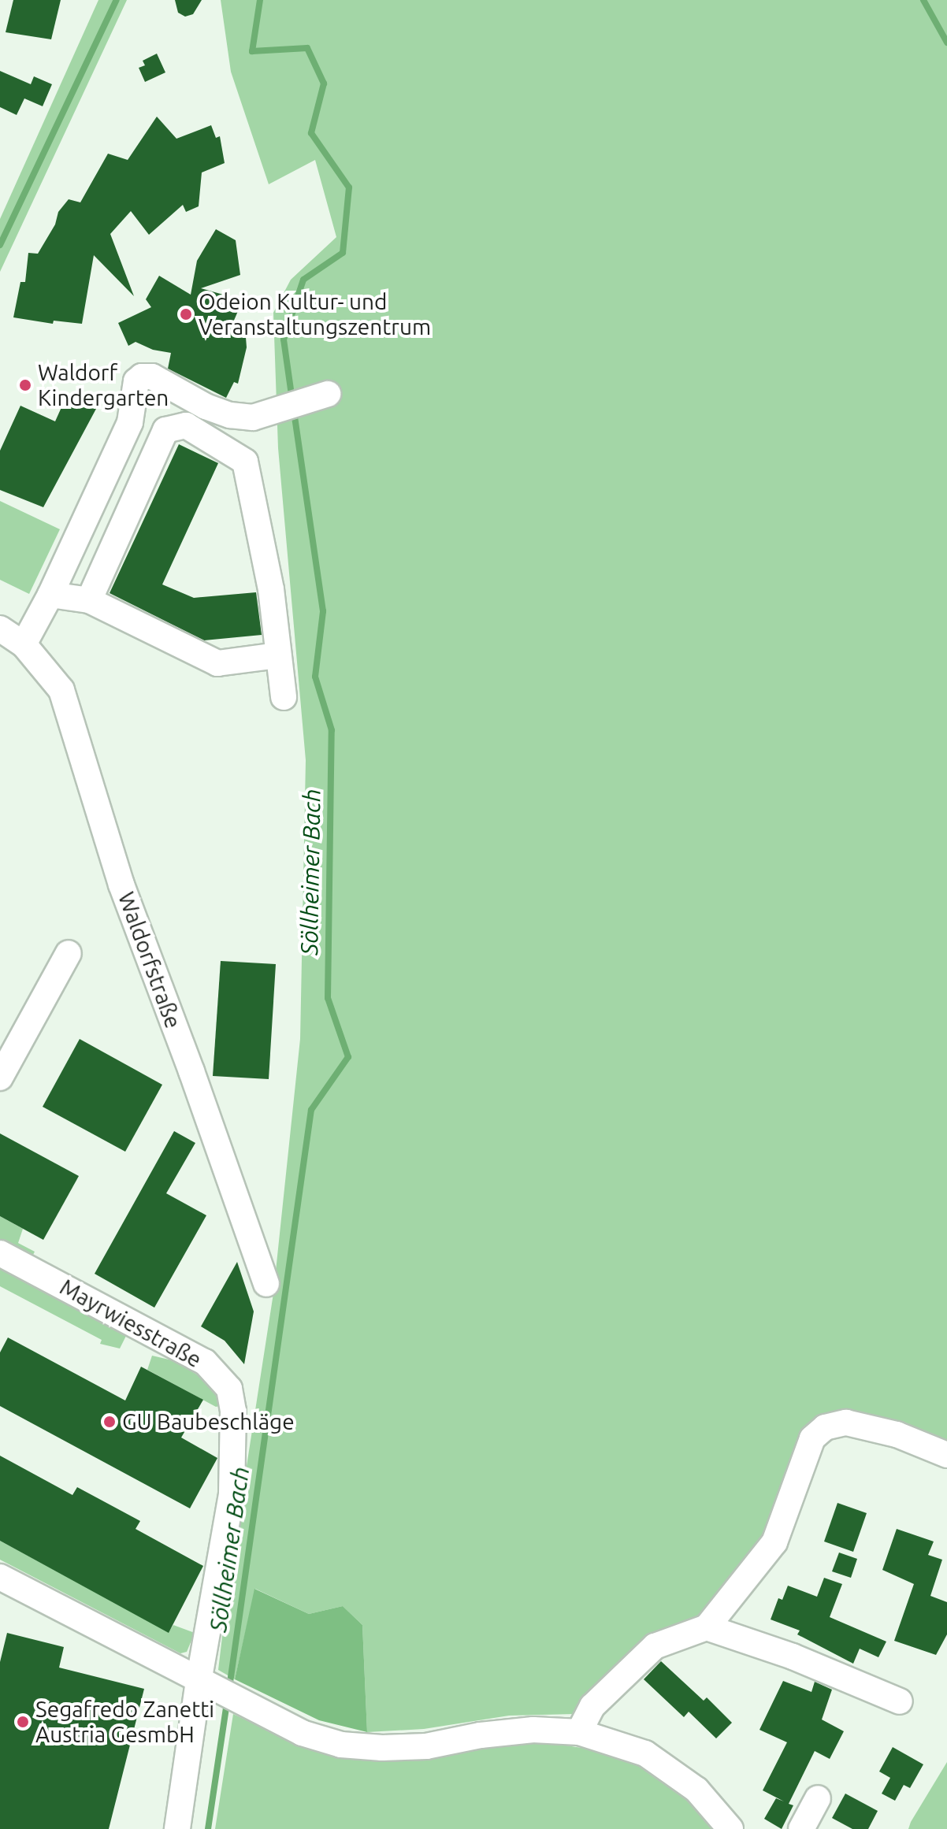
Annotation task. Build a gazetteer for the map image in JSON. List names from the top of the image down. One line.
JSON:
{"streets":{"street":["Waldorfstraße","Mayrwiesstraße"]},"water":["Söllheimer Bach"],"places":["Odeion Kultur- und Veranstaltungszentrum","Waldorf Kindergarten","GU Baubeschläge","Segafredo Zanetti Austria GesmbH"]}
